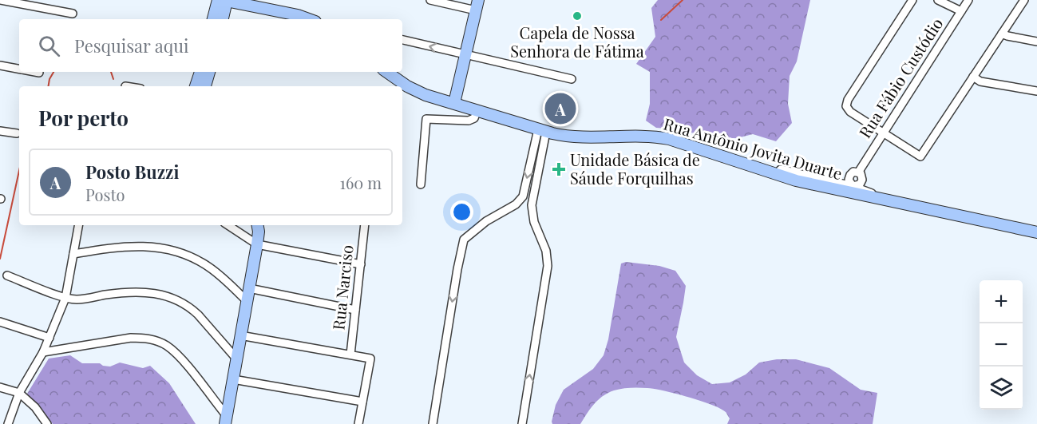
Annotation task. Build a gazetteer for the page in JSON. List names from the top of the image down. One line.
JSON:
{"streets":{"main road":["Rua Antônio Jovita Duarte"],"street":["Rua Fábio Custódio","Rua Narciso"]},"places":{"other":["Capela de Nossa Senhora de Fátima"],"health":["Unidade Básica de Sáude Forquilhas"]},"page":{"search":"Pesquisar aqui","heading":"Por perto","pins":"A","list":[{"mark":"A","name":"Posto Buzzi","note":"Posto","value":"160 m"}],"map_buttons":["+","−"]}}
